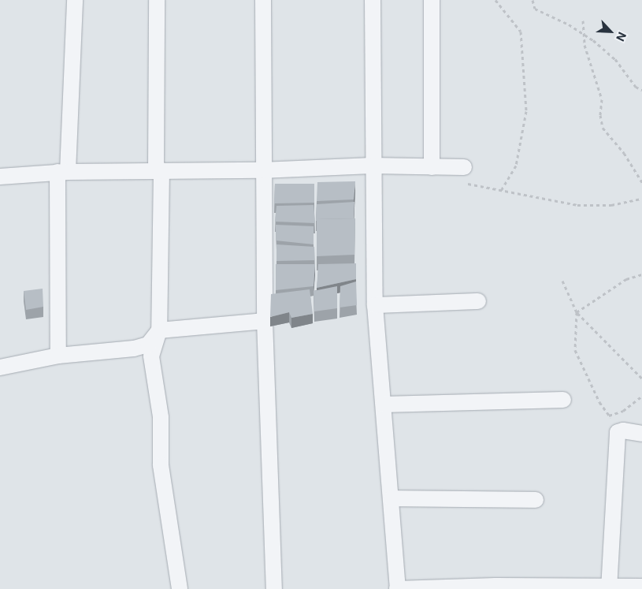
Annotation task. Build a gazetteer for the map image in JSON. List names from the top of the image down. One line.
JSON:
{"north":"bottom right"}
